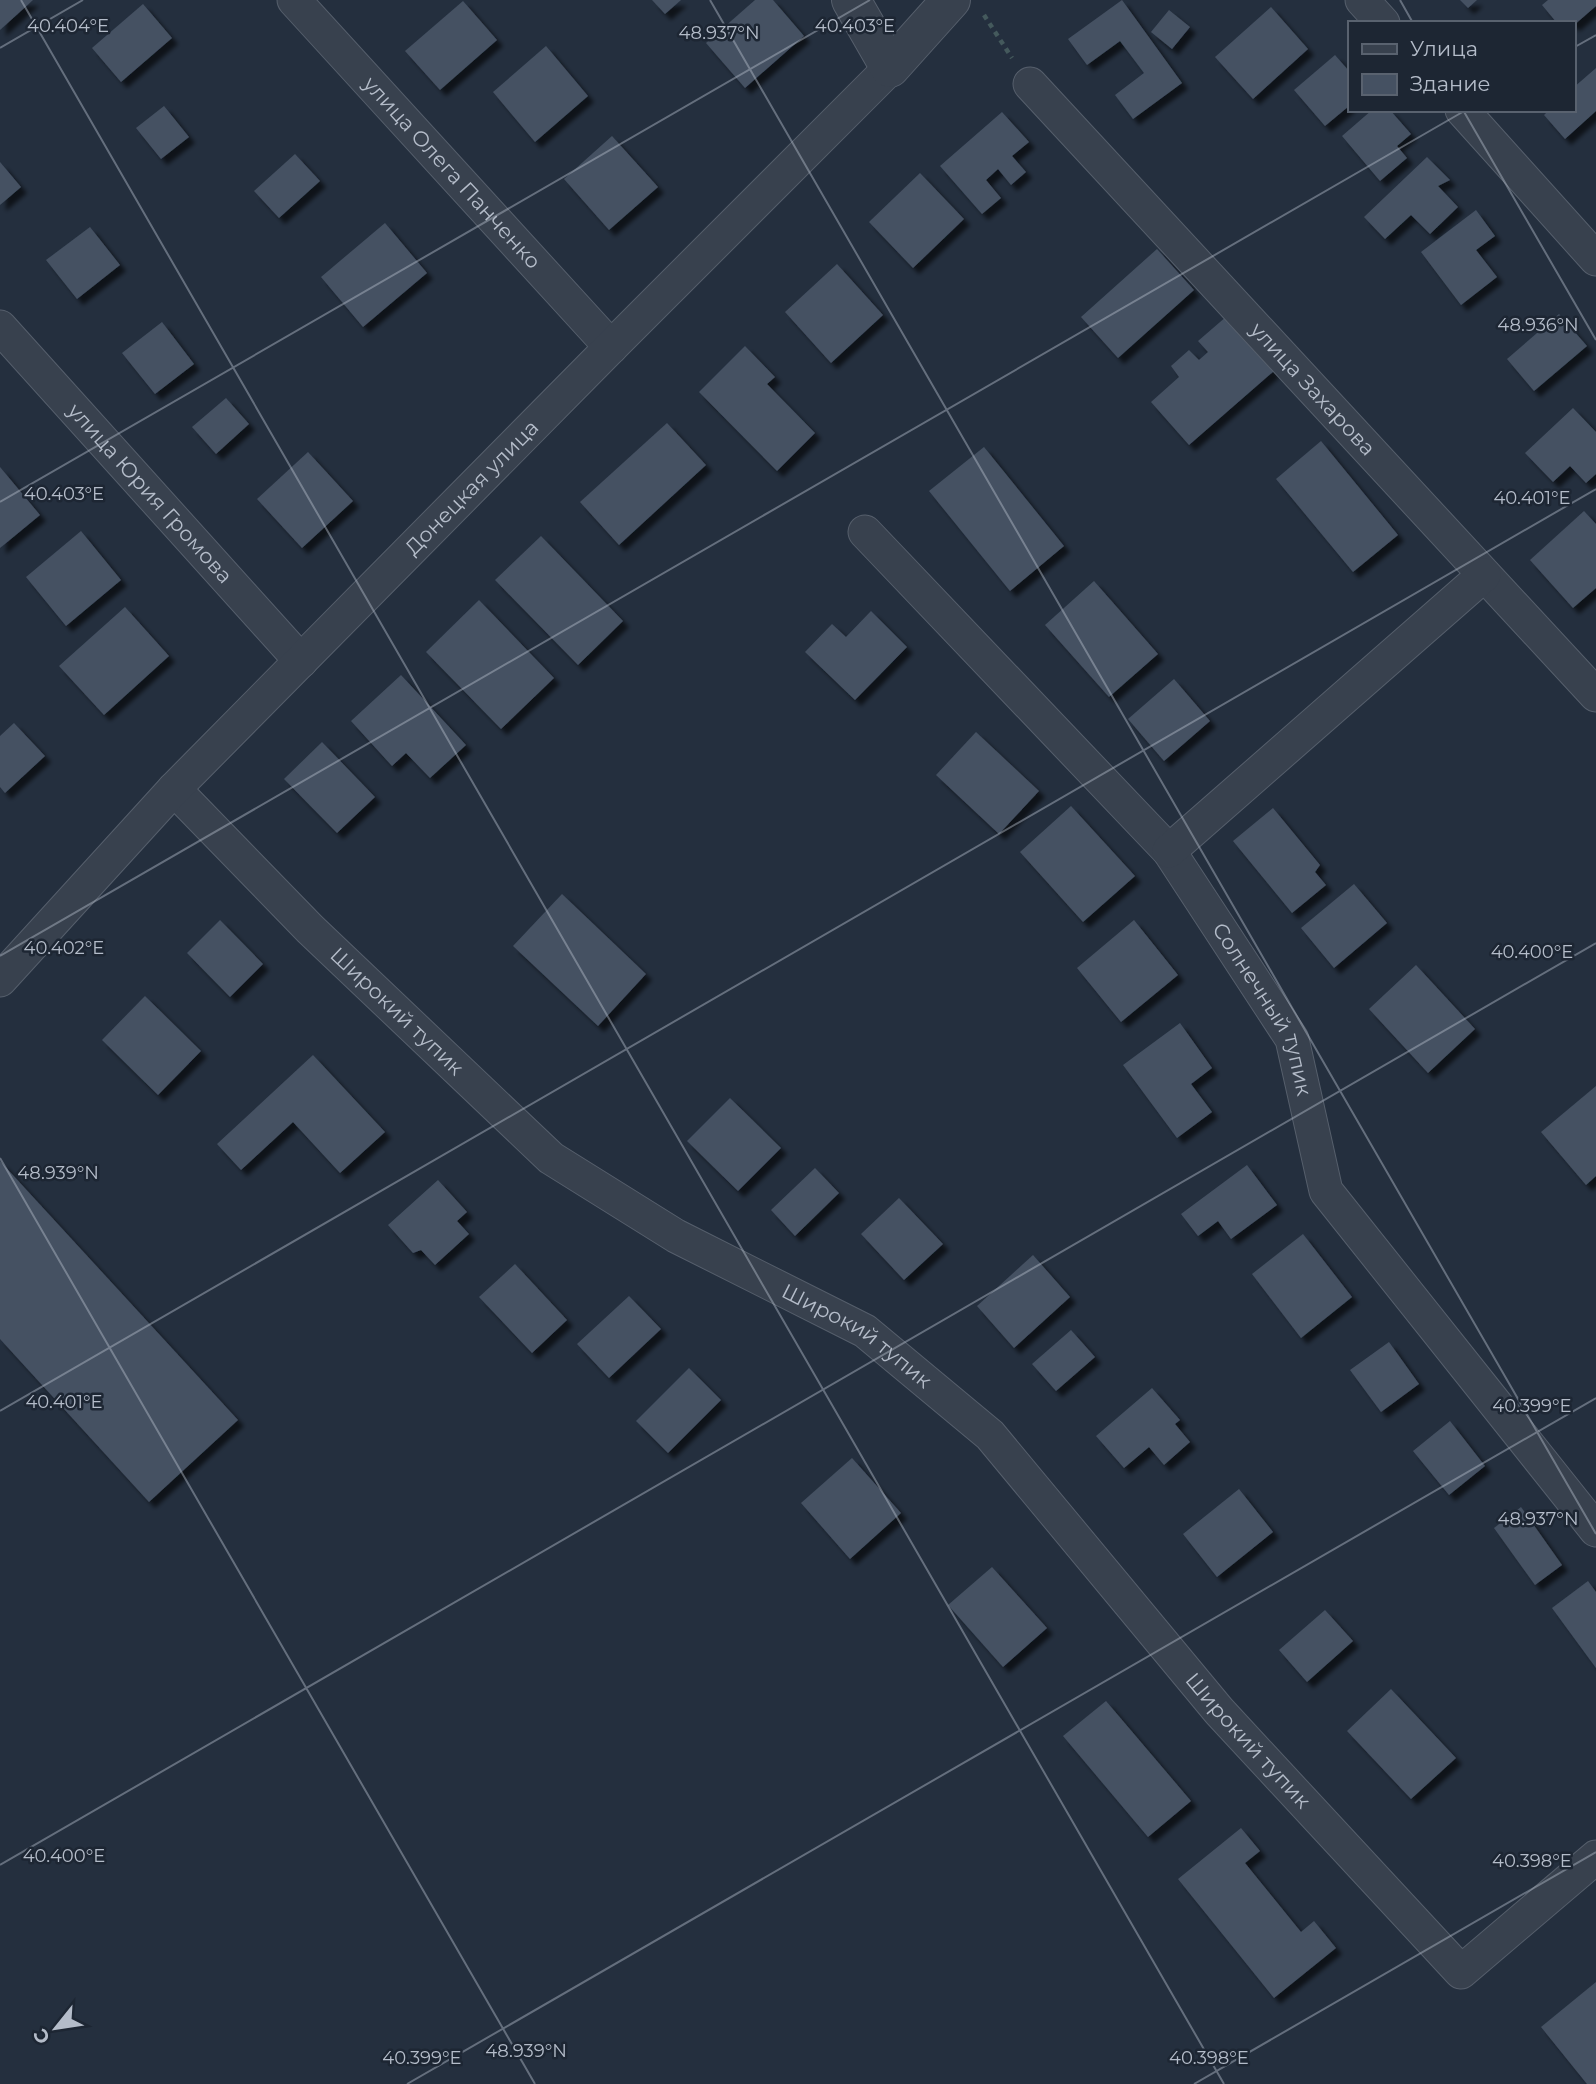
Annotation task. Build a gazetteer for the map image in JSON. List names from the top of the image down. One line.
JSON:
{"streets":{"street":["улица Олега Панченко","улица Захарова","Донецкая улица","улица Юрия Громова","Широкий тупик","Солнечный тупик"]},"crossings":[["улица Олега Панченко","Донецкая улица"],["Донецкая улица","улица Юрия Громова"],["Донецкая улица","Широкий тупик"]],"legend":["Улица","Здание"],"north":"bottom left","coordinates":["40.404°E","40.403°E","48.937°N","48.936°N","40.401°E","40.402°E","40.400°E","48.939°N","40.399°E","40.398°E"]}
